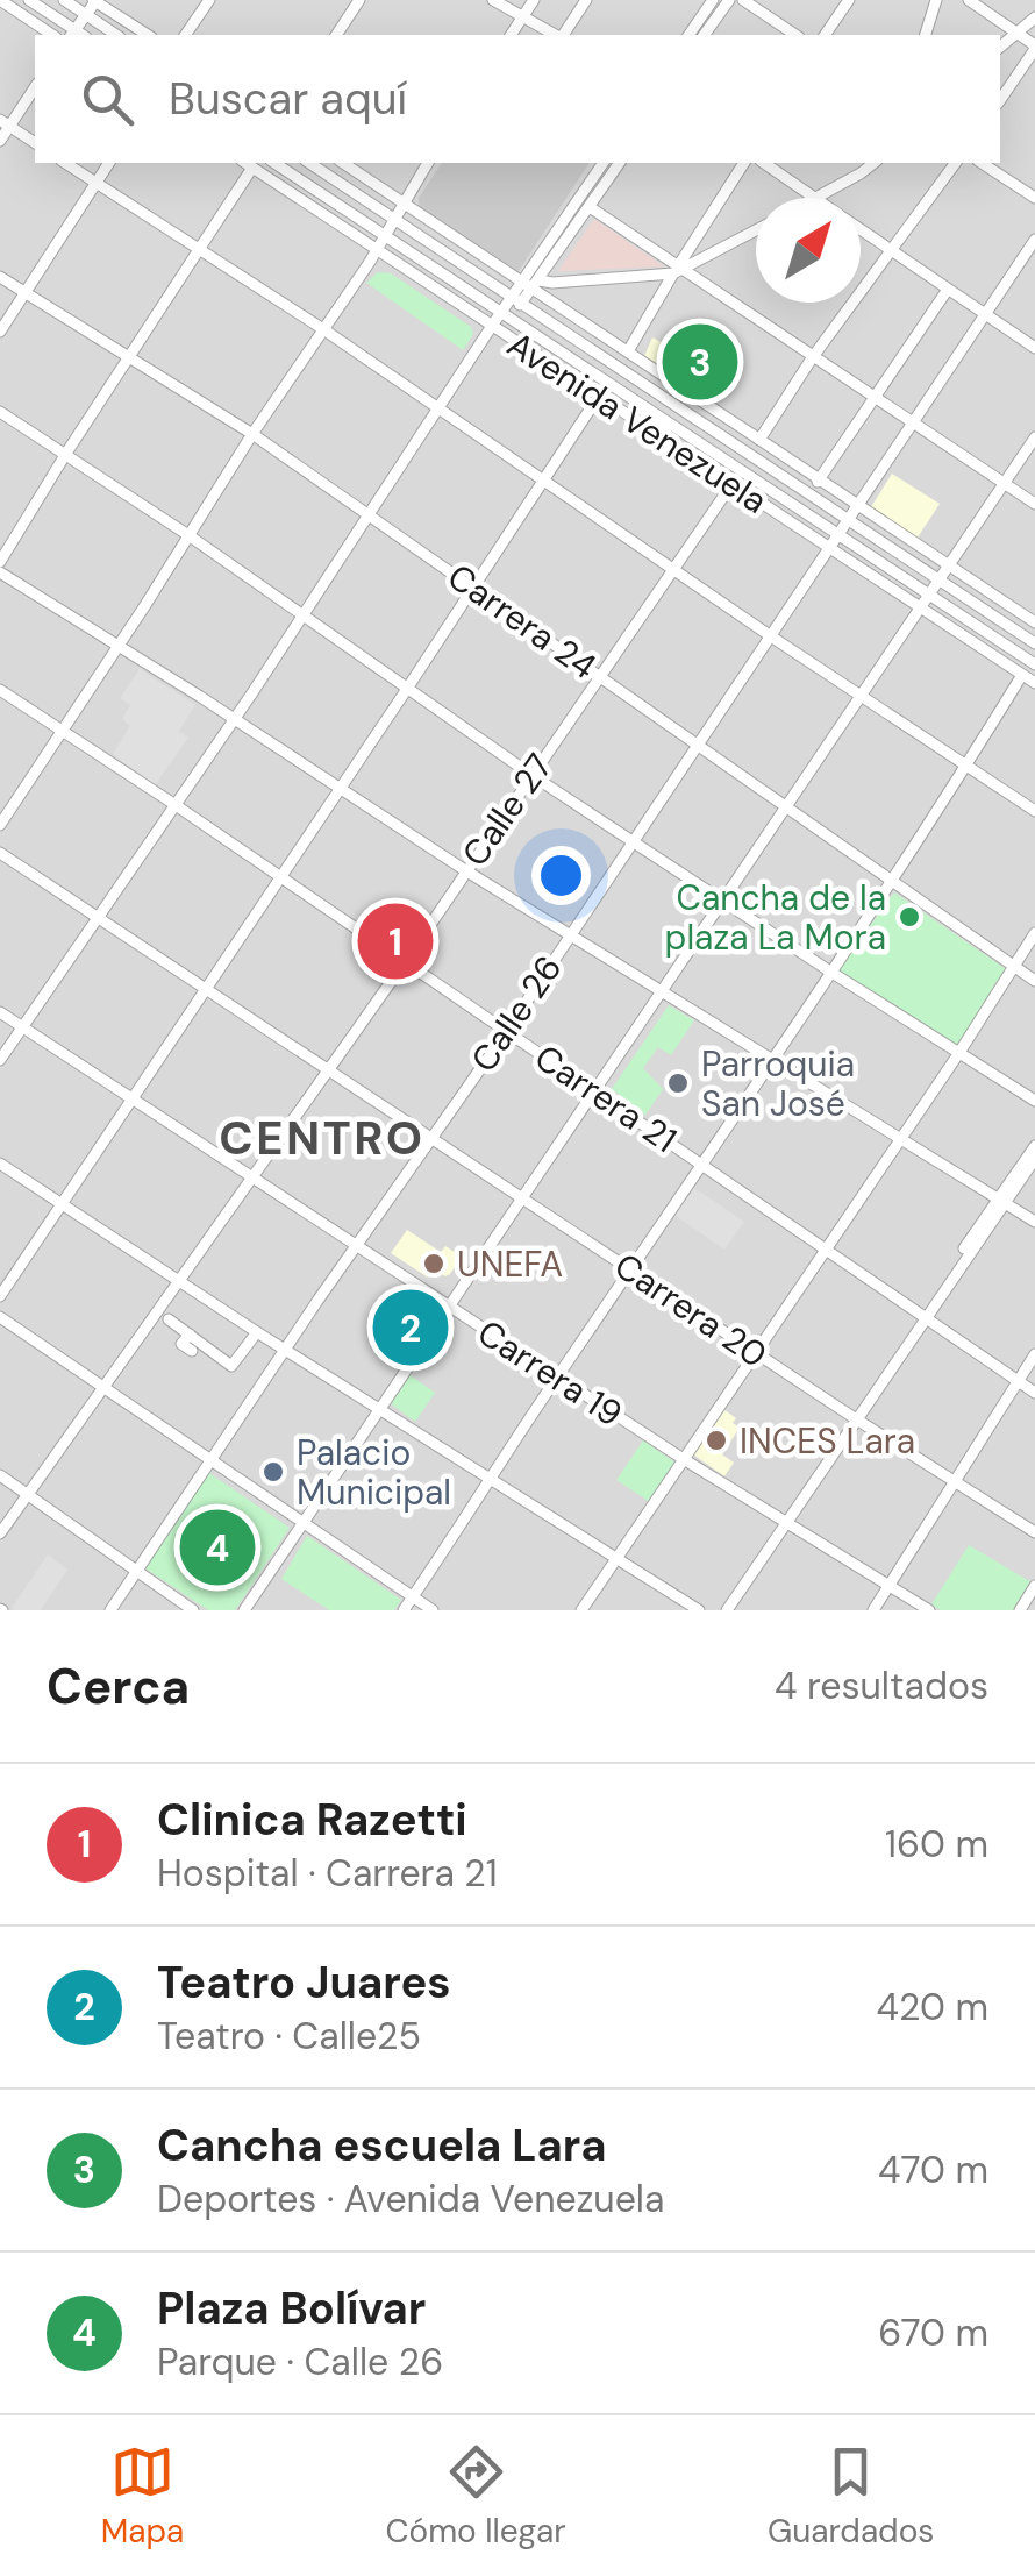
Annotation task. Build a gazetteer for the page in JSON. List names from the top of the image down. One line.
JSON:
{"streets":{"street":["Avenida Venezuela","Carrera 24","Calle 27","Calle 26","Carrera 21","Carrera 20","Carrera 19"]},"crossings":[["Avenida Venezuela","Calle 27"],["Avenida Venezuela","Calle 26"],["Carrera 24","Calle 27"],["Carrera 24","Calle 26"],["Calle 27","Carrera 21"],["Calle 27","Carrera 20"],["Calle 27","Carrera 19"],["Calle 26","Carrera 21"],["Calle 26","Carrera 20"],["Calle 26","Carrera 19"]],"districts":["CENTRO"],"places":["Cancha de la plaza La Mora","Parroquia San José","UNEFA","INCES Lara","Palacio Municipal"],"north":"top right","page":{"search":"Buscar aquí","pins":["3","1","2","4"],"heading":["Cerca","4 resultados"],"list":[{"mark":"1","name":"Clinica Razetti","note":"Hospital · Carrera 21","value":"160 m"},{"mark":"2","name":"Teatro Juares","note":"Teatro · Calle25","value":"420 m"},{"mark":"3","name":"Cancha escuela Lara","note":"Deportes · Avenida Venezuela","value":"470 m"},{"mark":"4","name":"Plaza Bolívar","note":"Parque · Calle 26","value":"670 m"}],"nav":["Mapa","Cómo llegar","Guardados"]}}
